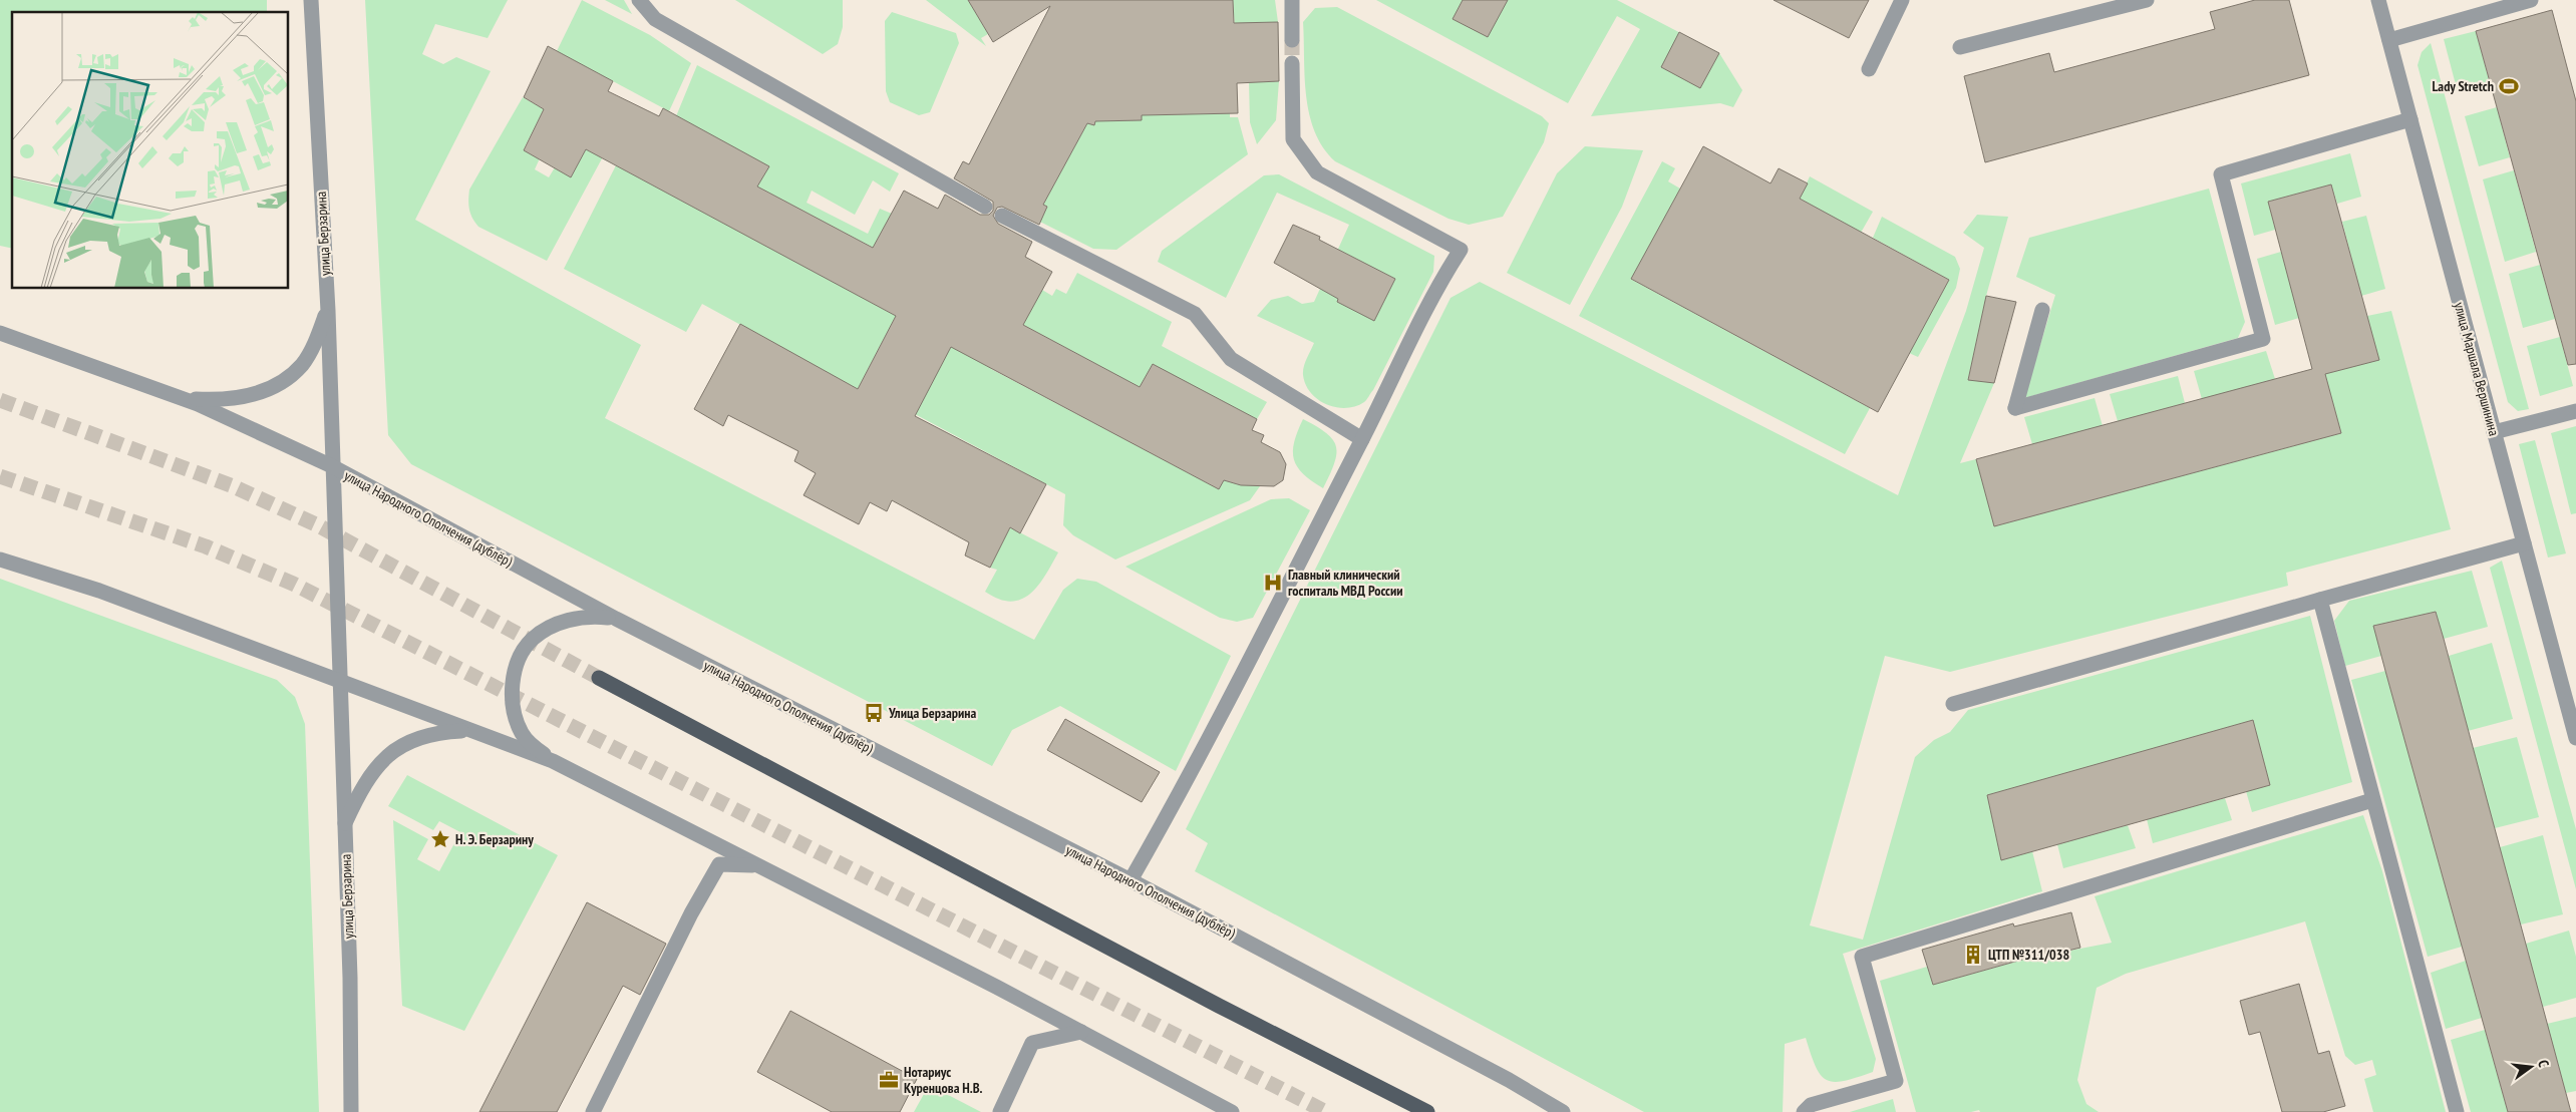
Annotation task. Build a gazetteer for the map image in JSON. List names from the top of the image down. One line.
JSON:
{"streets":{"street":["улица Берзарина","улица Маршала Вершинина","улица Народного Ополчения (дублёр)"]},"crossings":[["улица Берзарина","улица Народного Ополчения (дублёр)"]],"places":{"sports":["Lady Stretch"],"hospital":["Главный клинический госпиталь МВД России"],"bus stop":["Улица Берзарина"],"place":["Н. Э. Берзарину"],"building":["ЦТП №311/038"],"office":["Нотариус Куренцова Н.В."]},"north":"right"}
